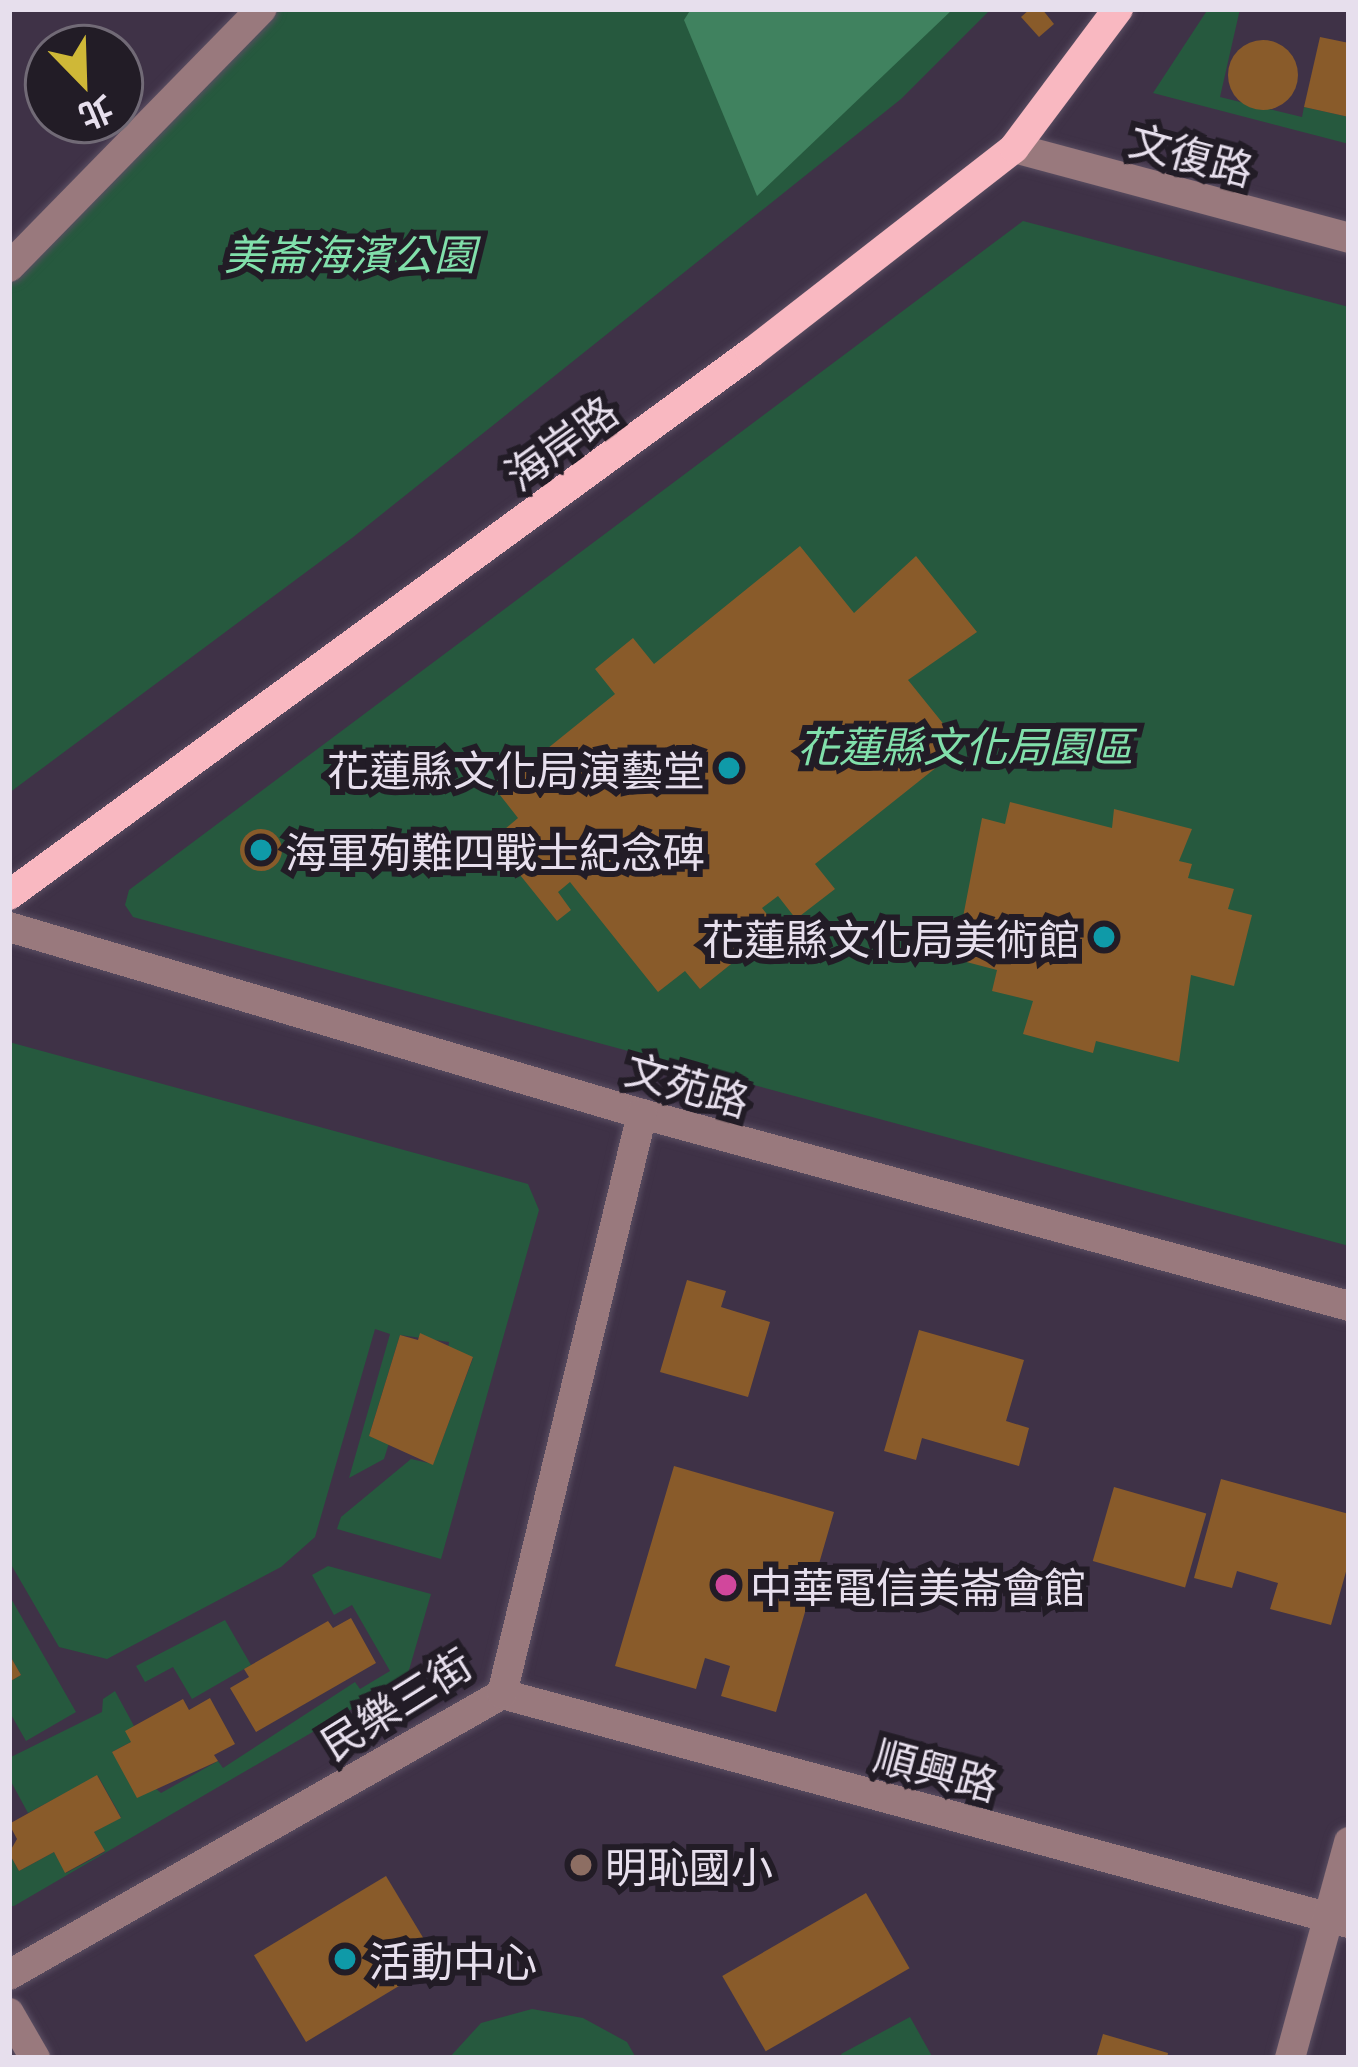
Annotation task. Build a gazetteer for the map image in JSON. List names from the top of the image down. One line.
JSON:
{"streets":{"main road":["海岸路"],"street":["文復路","文苑路","民樂三街","順興路"]},"crossings":[["文復路","海岸路"],["文苑路","民樂三街"],["民樂三街","順興路"]],"parks":["美崙海濱公園","花蓮縣文化局園區"],"places":["花蓮縣文化局演藝堂","海軍殉難四戰士紀念碑","花蓮縣文化局美術館","中華電信美崙會館","明恥國小","活動中心"],"north":"bottom right"}
